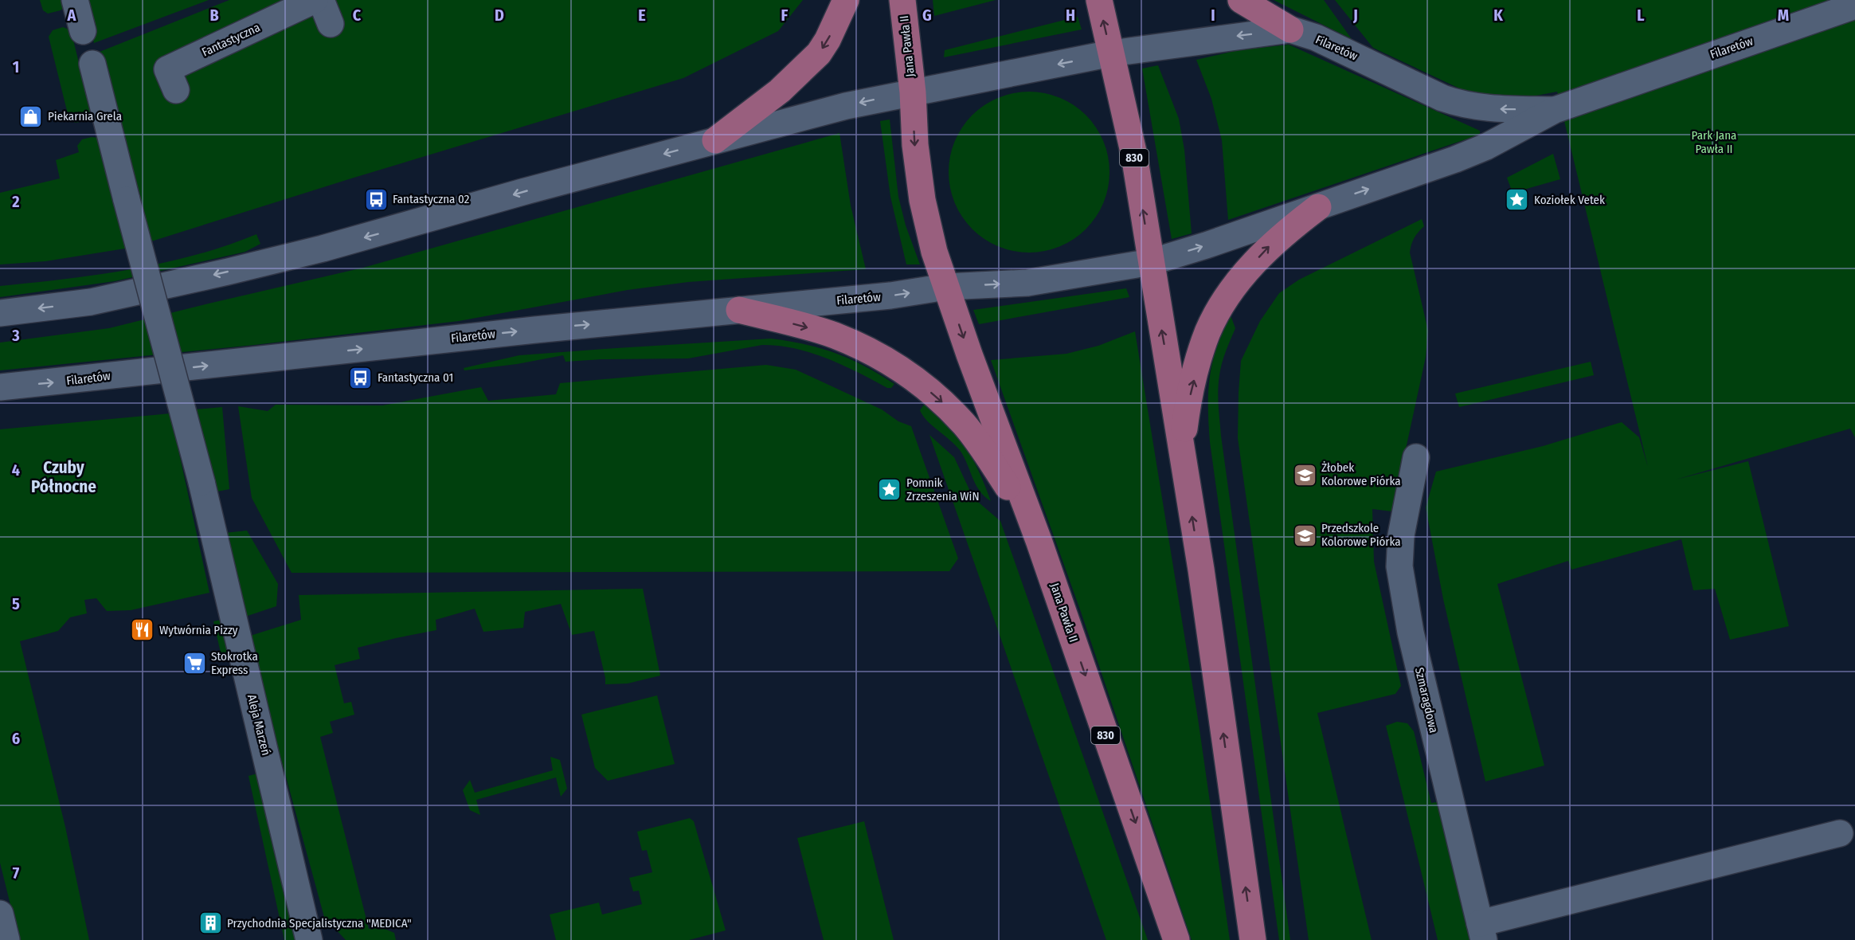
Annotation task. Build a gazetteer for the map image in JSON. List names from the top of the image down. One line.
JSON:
{"streets":{"main road":["Jana Pawła II","830"],"street":["Fantastyczna","Filaretów","Szmaragdowa","Aleja Marzeń"]},"crossings":[["Jana Pawła II","Filaretów"],["Jana Pawła II","830"],["Filaretów","830"]],"districts":["Czuby Północne"],"parks":["Park Jana Pawła II"],"places":{"shop":["Piekarnia Grela"],"bus stop":["Fantastyczna 02","Fantastyczna 01"],"place":["Koziołek Vetek","Pomnik Zrzeszenia WiN"],"school or university":["Żłobek Kolorowe Piórka","Przedszkole Kolorowe Piórka"],"restaurant":["Wytwórnia Pizzy"],"supermarket":["Stokrotka Express"],"building":["Przychodnia Specjalistyczna \"MEDICA\""]},"grid":{"columns":["A","B","C","D","E","F","G","H","I","J","K","L","M"],"rows":["1","2","3","4","5","6","7"]}}
